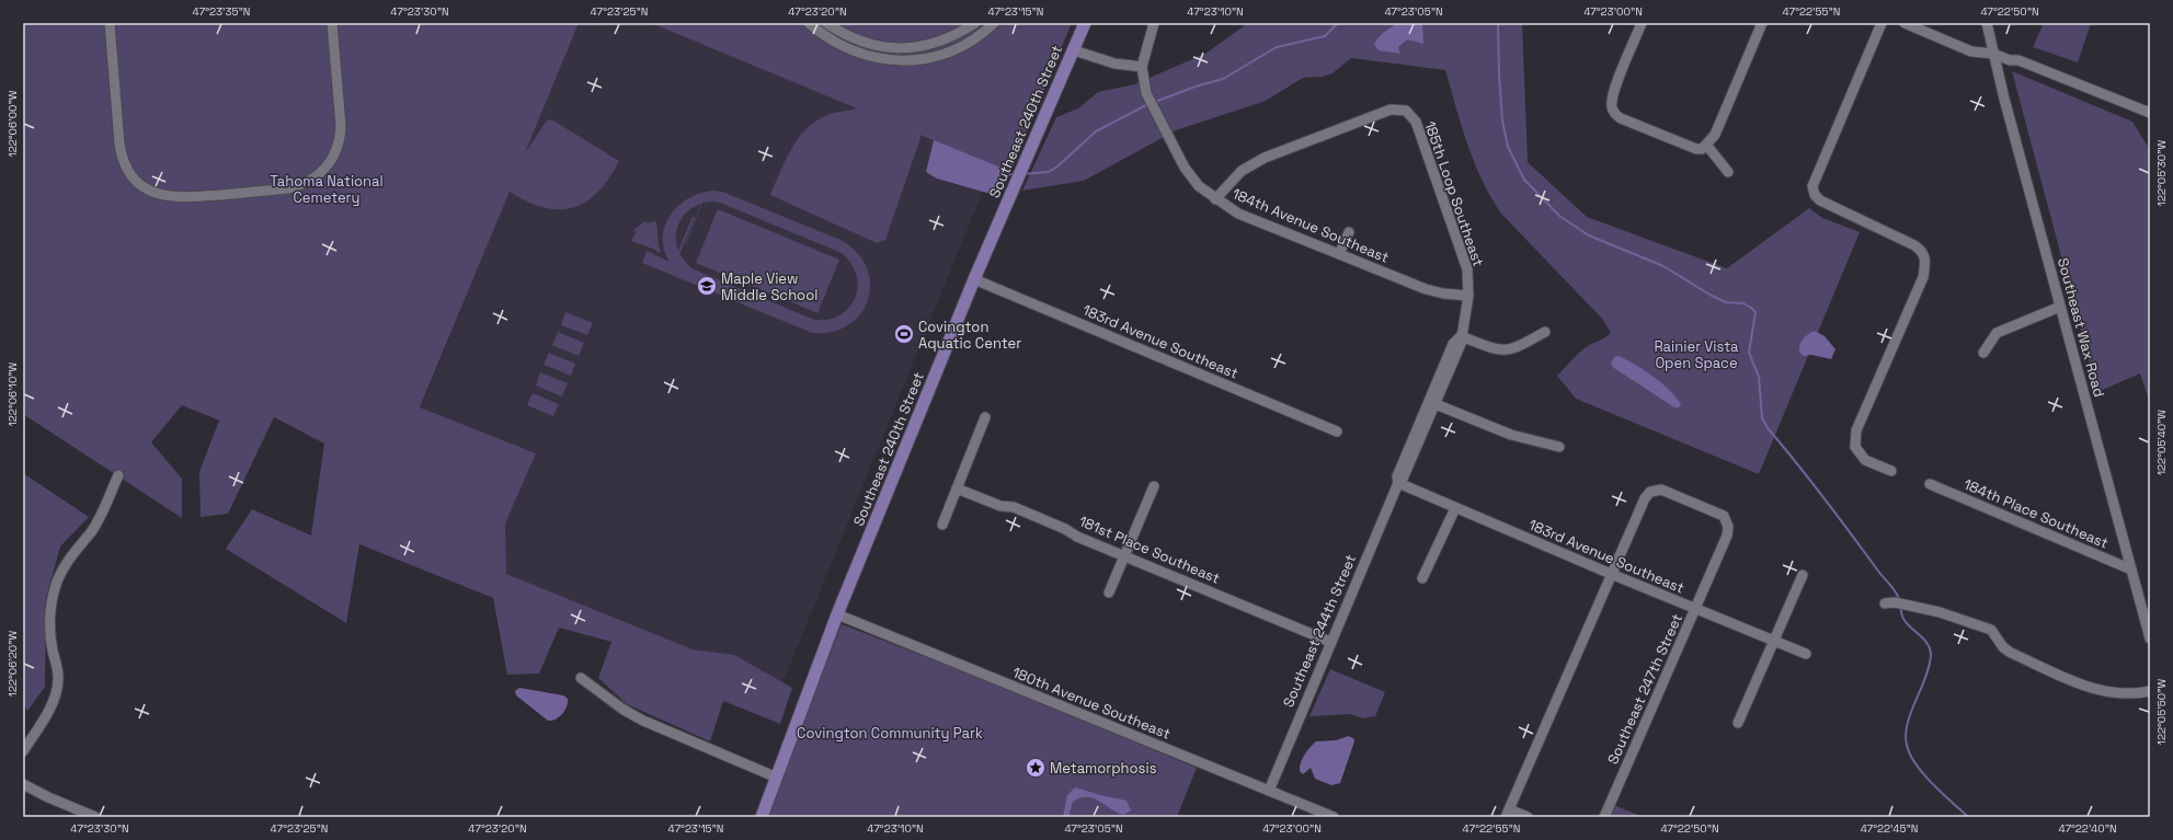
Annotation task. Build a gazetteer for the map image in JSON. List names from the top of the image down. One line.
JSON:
{"streets":{"main road":["Southeast 240th Street"],"street":["185th Loop Southeast","184th Avenue Southeast","Southeast Wax Road","183rd Avenue Southeast","184th Place Southeast","181st Place Southeast","Southeast 244th Street","Southeast 247th Street","180th Avenue Southeast"]},"crossings":[["Southeast 240th Street","183rd Avenue Southeast"],["Southeast 240th Street","180th Avenue Southeast"],["185th Loop Southeast","184th Avenue Southeast"],["185th Loop Southeast","Southeast 244th Street"],["184th Avenue Southeast","Southeast 244th Street"],["Southeast Wax Road","184th Place Southeast"],["183rd Avenue Southeast","Southeast 244th Street"],["183rd Avenue Southeast","Southeast 247th Street"],["181st Place Southeast","Southeast 244th Street"],["Southeast 244th Street","180th Avenue Southeast"]],"parks":["Tahoma National Cemetery","Rainier Vista Open Space","Covington Community Park"],"places":{"school or university":["Maple View Middle School"],"sports":["Covington Aquatic Center"],"place":["Metamorphosis"]},"coordinates":["47°23'35\"N","47°23'30\"N","47°23'25\"N","47°23'20\"N","47°23'15\"N","47°23'10\"N","47°23'05\"N","47°23'00\"N","47°22'55\"N","47°22'50\"N","122°06'00\"W","122°05'30\"W","122°06'10\"W","122°05'40\"W","122°06'20\"W","122°05'50\"W","47°22'45\"N","47°22'40\"N"]}
